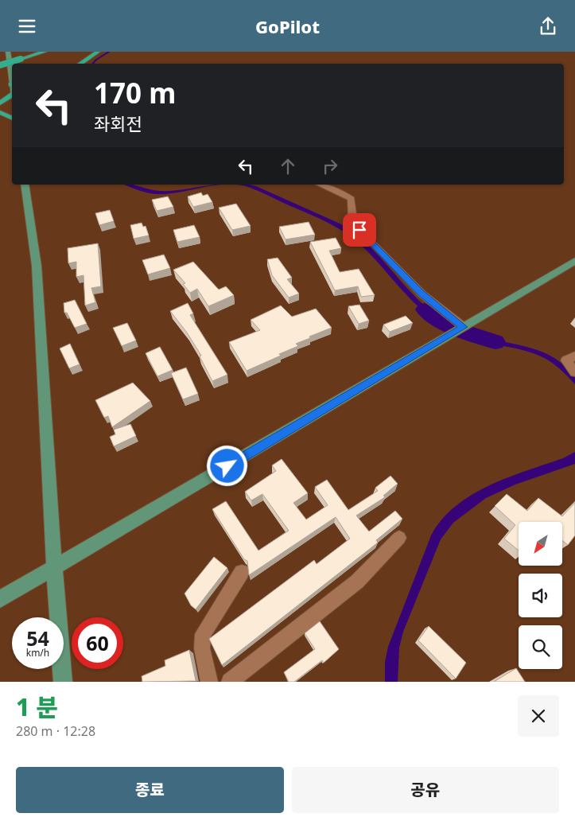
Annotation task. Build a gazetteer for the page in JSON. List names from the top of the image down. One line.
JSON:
{"north":"bottom left","page":{"header":"GoPilot","turn":["170 m","좌회전"],"speed":"54 km/h","limit":"60","heading":["1 분","280 m · 12:28"],"buttons":["종료","공유"]}}
